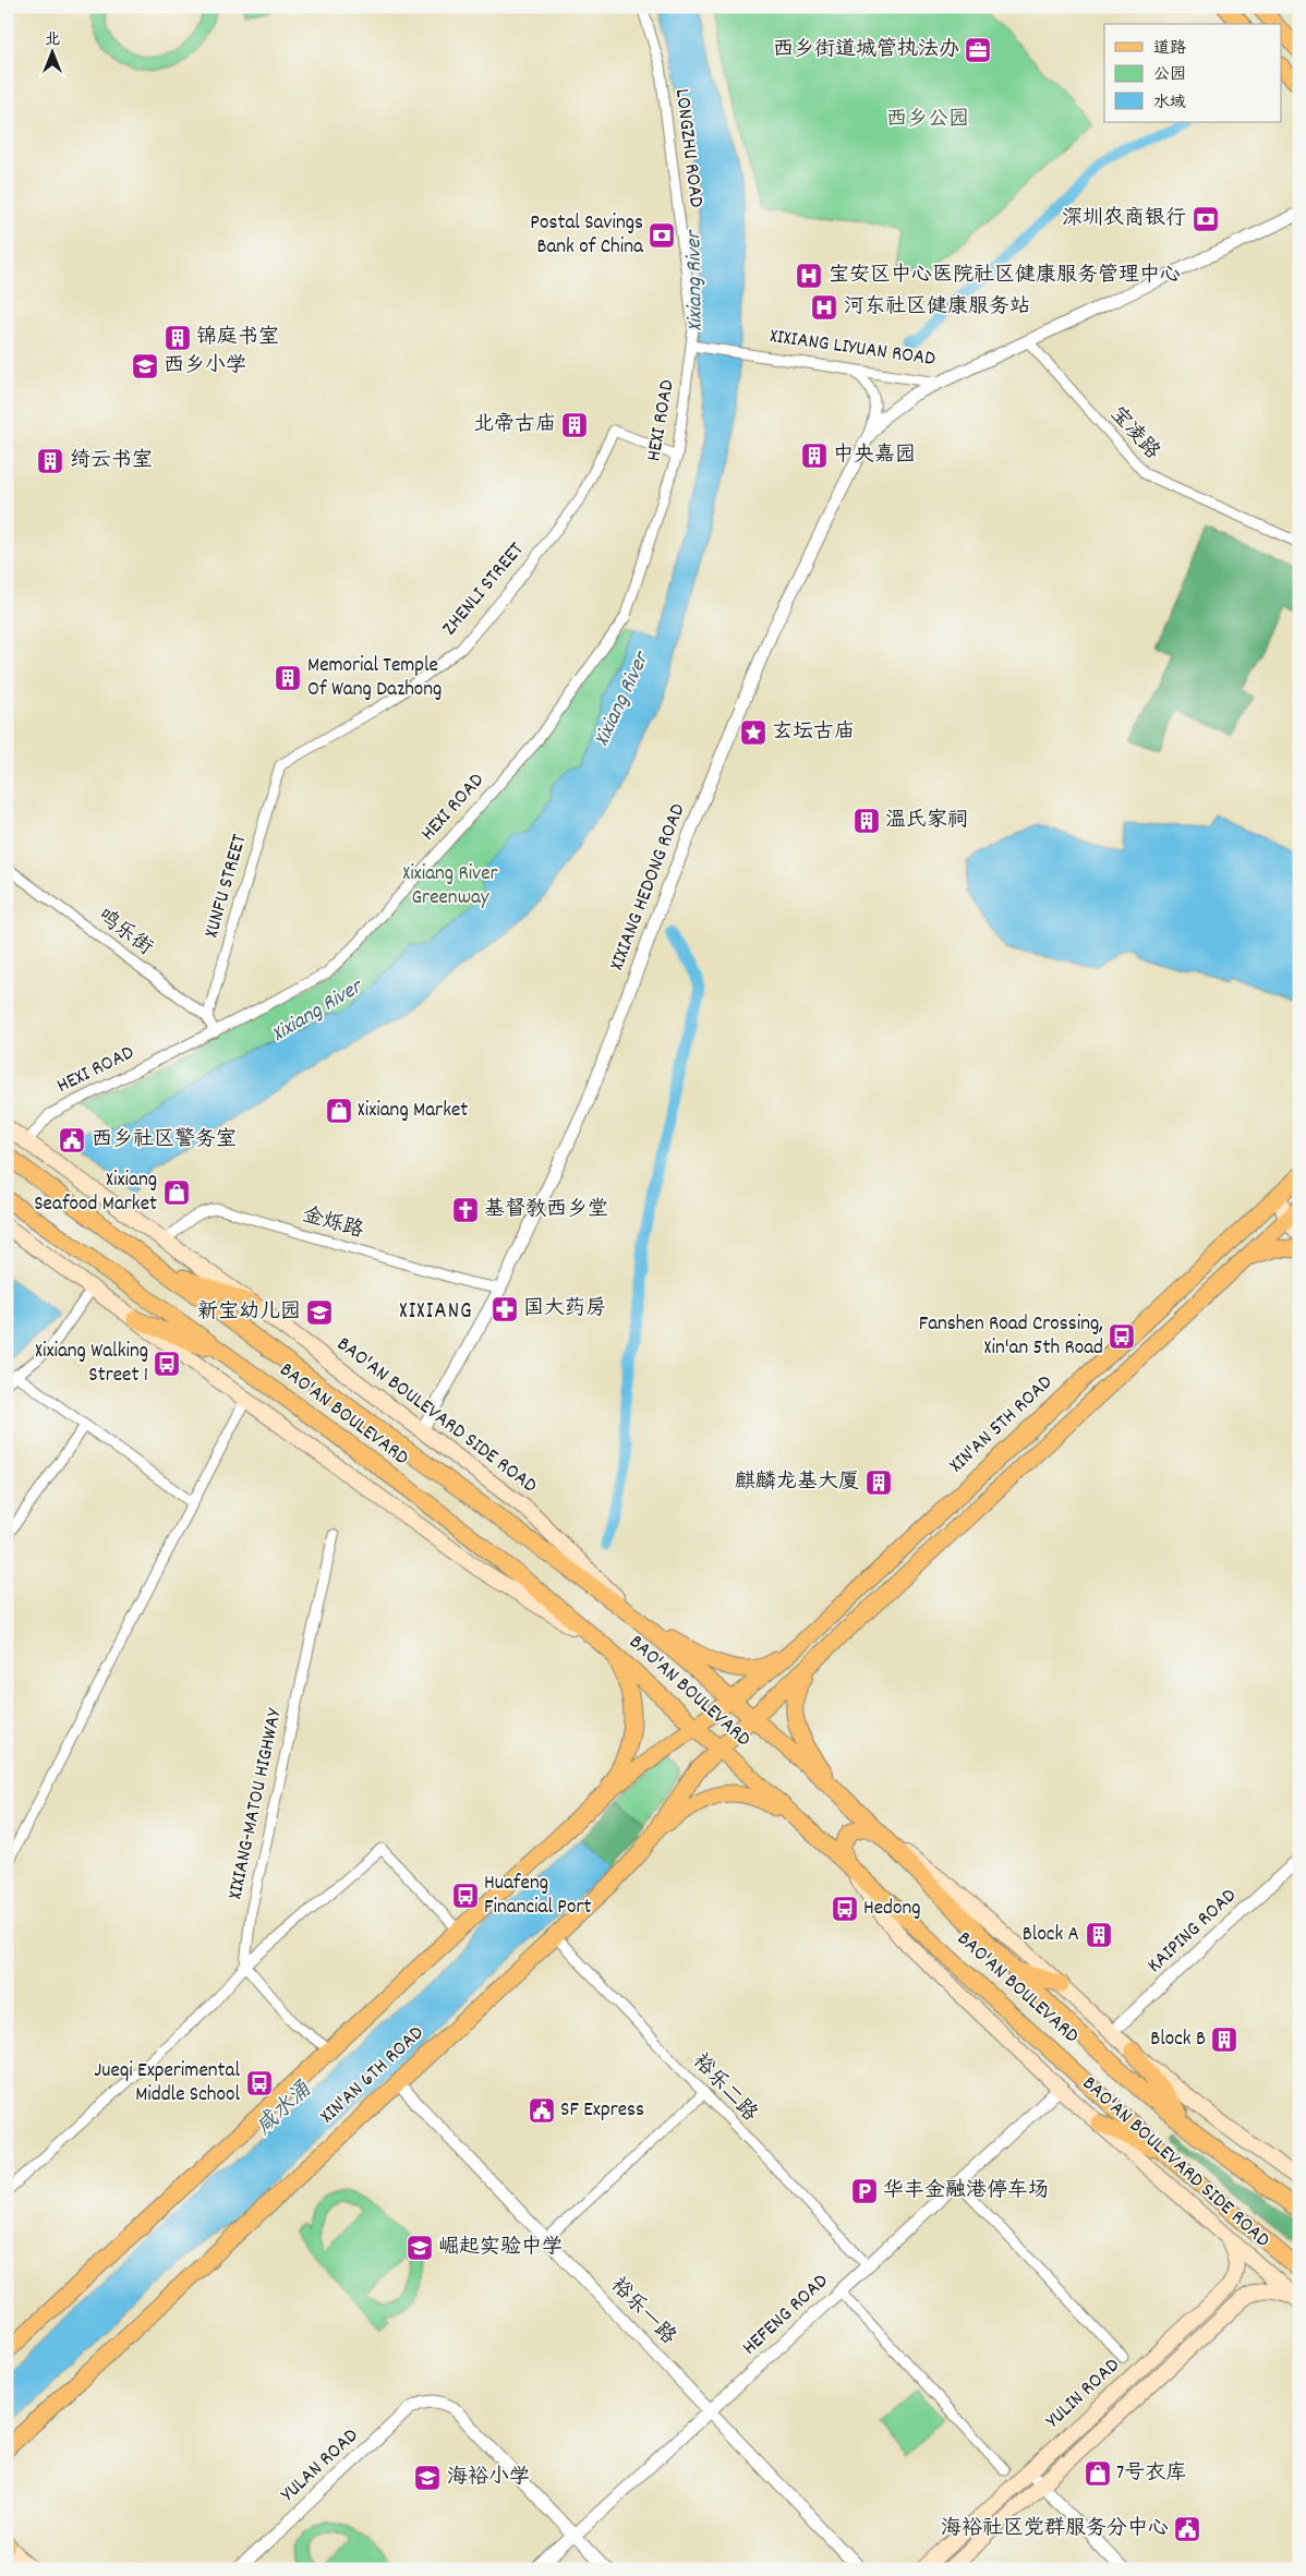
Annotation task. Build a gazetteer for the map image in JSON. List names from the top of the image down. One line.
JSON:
{"streets":{"main road":["BAO'AN BOULEVARD","BAO'AN BOULEVARD SIDE ROAD","XIN'AN 5TH ROAD","XIN'AN 6TH ROAD","YULIN ROAD"],"street":["LONGZHU ROAD","XIXIANG LIYUAN ROAD","HEXI ROAD","宝凌路","ZHENLI STREET","XUNFU STREET","XIXIANG HEDONG ROAD","鸣乐街","金烁路","XIXIANG-MATOU HIGHWAY","KAIPING ROAD","裕乐二路","裕乐一路","HEFENG ROAD","YULAN ROAD"]},"crossings":[["LONGZHU ROAD","HEXI ROAD"],["XIXIANG LIYUAN ROAD","HEXI ROAD"],["XIXIANG LIYUAN ROAD","宝凌路"],["XIXIANG LIYUAN ROAD","XIXIANG HEDONG ROAD"],["HEXI ROAD","ZHENLI STREET"],["HEXI ROAD","鸣乐街"],["HEXI ROAD","BAO'AN BOULEVARD SIDE ROAD"],["ZHENLI STREET","XUNFU STREET"],["XUNFU STREET","鸣乐街"],["XIXIANG HEDONG ROAD","金烁路"],["XIXIANG HEDONG ROAD","BAO'AN BOULEVARD SIDE ROAD"],["金烁路","BAO'AN BOULEVARD SIDE ROAD"],["BAO'AN BOULEVARD","BAO'AN BOULEVARD SIDE ROAD"],["BAO'AN BOULEVARD","XIN'AN 5TH ROAD"],["BAO'AN BOULEVARD","XIN'AN 6TH ROAD"],["BAO'AN BOULEVARD SIDE ROAD","HEFENG ROAD"],["BAO'AN BOULEVARD SIDE ROAD","YULIN ROAD"],["XIN'AN 6TH ROAD","裕乐二路"],["XIN'AN 6TH ROAD","裕乐一路"],["裕乐二路","HEFENG ROAD"],["裕乐一路","HEFENG ROAD"],["HEFENG ROAD","YULAN ROAD"]],"districts":["XIXIANG"],"water":["Xixiang River","咸水涌"],"parks":["西乡公园","Xixiang River Greenway"],"places":{"office":["西乡街道城管执法办"],"bank":["深圳农商银行","Postal Savings Bank of China"],"hospital":["宝安区中心医院社区健康服务管理中心","河东社区健康服务站"],"building":["锦庭书室","北帝古庙","中央嘉园","绮云书室","Memorial Temple Of Wang Dazhong","温氏家祠","麒麟龙基大厦","Block A","Block B"],"school or university":["西乡小学","新宝幼儿园","崛起实验中学","海裕小学"],"place":["玄坛古庙"],"shop":["Xixiang Market","Xixiang Seafood Market","7号衣库"],"public building":["西乡社区警务室","SF Express","海裕社区党群服务分中心"],"church":["基督教西乡堂"],"pharmacy":["国大药房"],"bus stop":["Fanshen Road Crossing, Xin'an 5th Road","Xixiang Walking Street 1","Huafeng Financial Port","Hedong","Jueqi Experimental Middle School"],"parking":["华丰金融港停车场"]},"legend":["道路","公园","水域"],"north":"top"}
